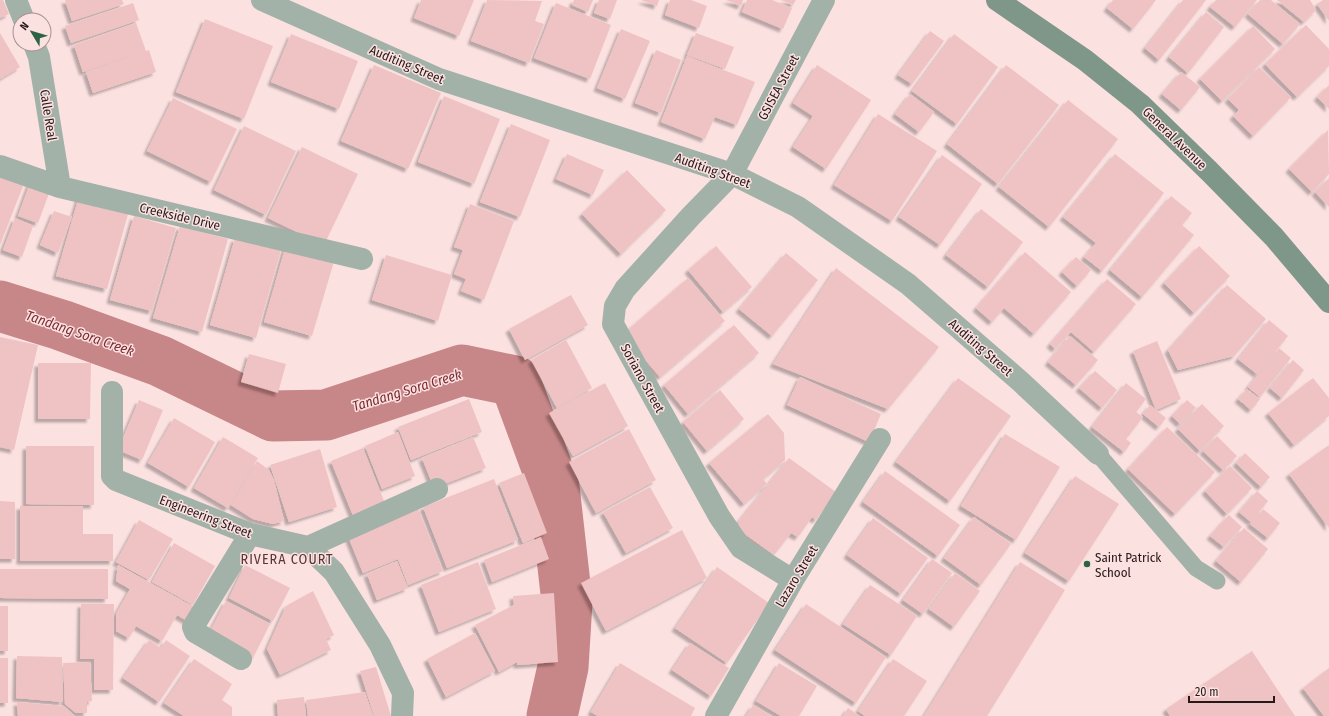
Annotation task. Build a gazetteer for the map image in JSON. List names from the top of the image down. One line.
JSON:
{"streets":{"street":["Auditing Street","GSISEA Street","Calle Real","General Avenue","Creekside Drive","Soriano Street","Engineering Street","Lazaro Street"]},"crossings":[["Auditing Street","GSISEA Street"],["Auditing Street","Soriano Street"],["GSISEA Street","Soriano Street"],["Calle Real","Creekside Drive"],["Soriano Street","Lazaro Street"]],"districts":["RIVERA COURT"],"water":["Tandang Sora Creek"],"places":["Saint Patrick School"],"scale_bar":"20 m","north":"top left"}
